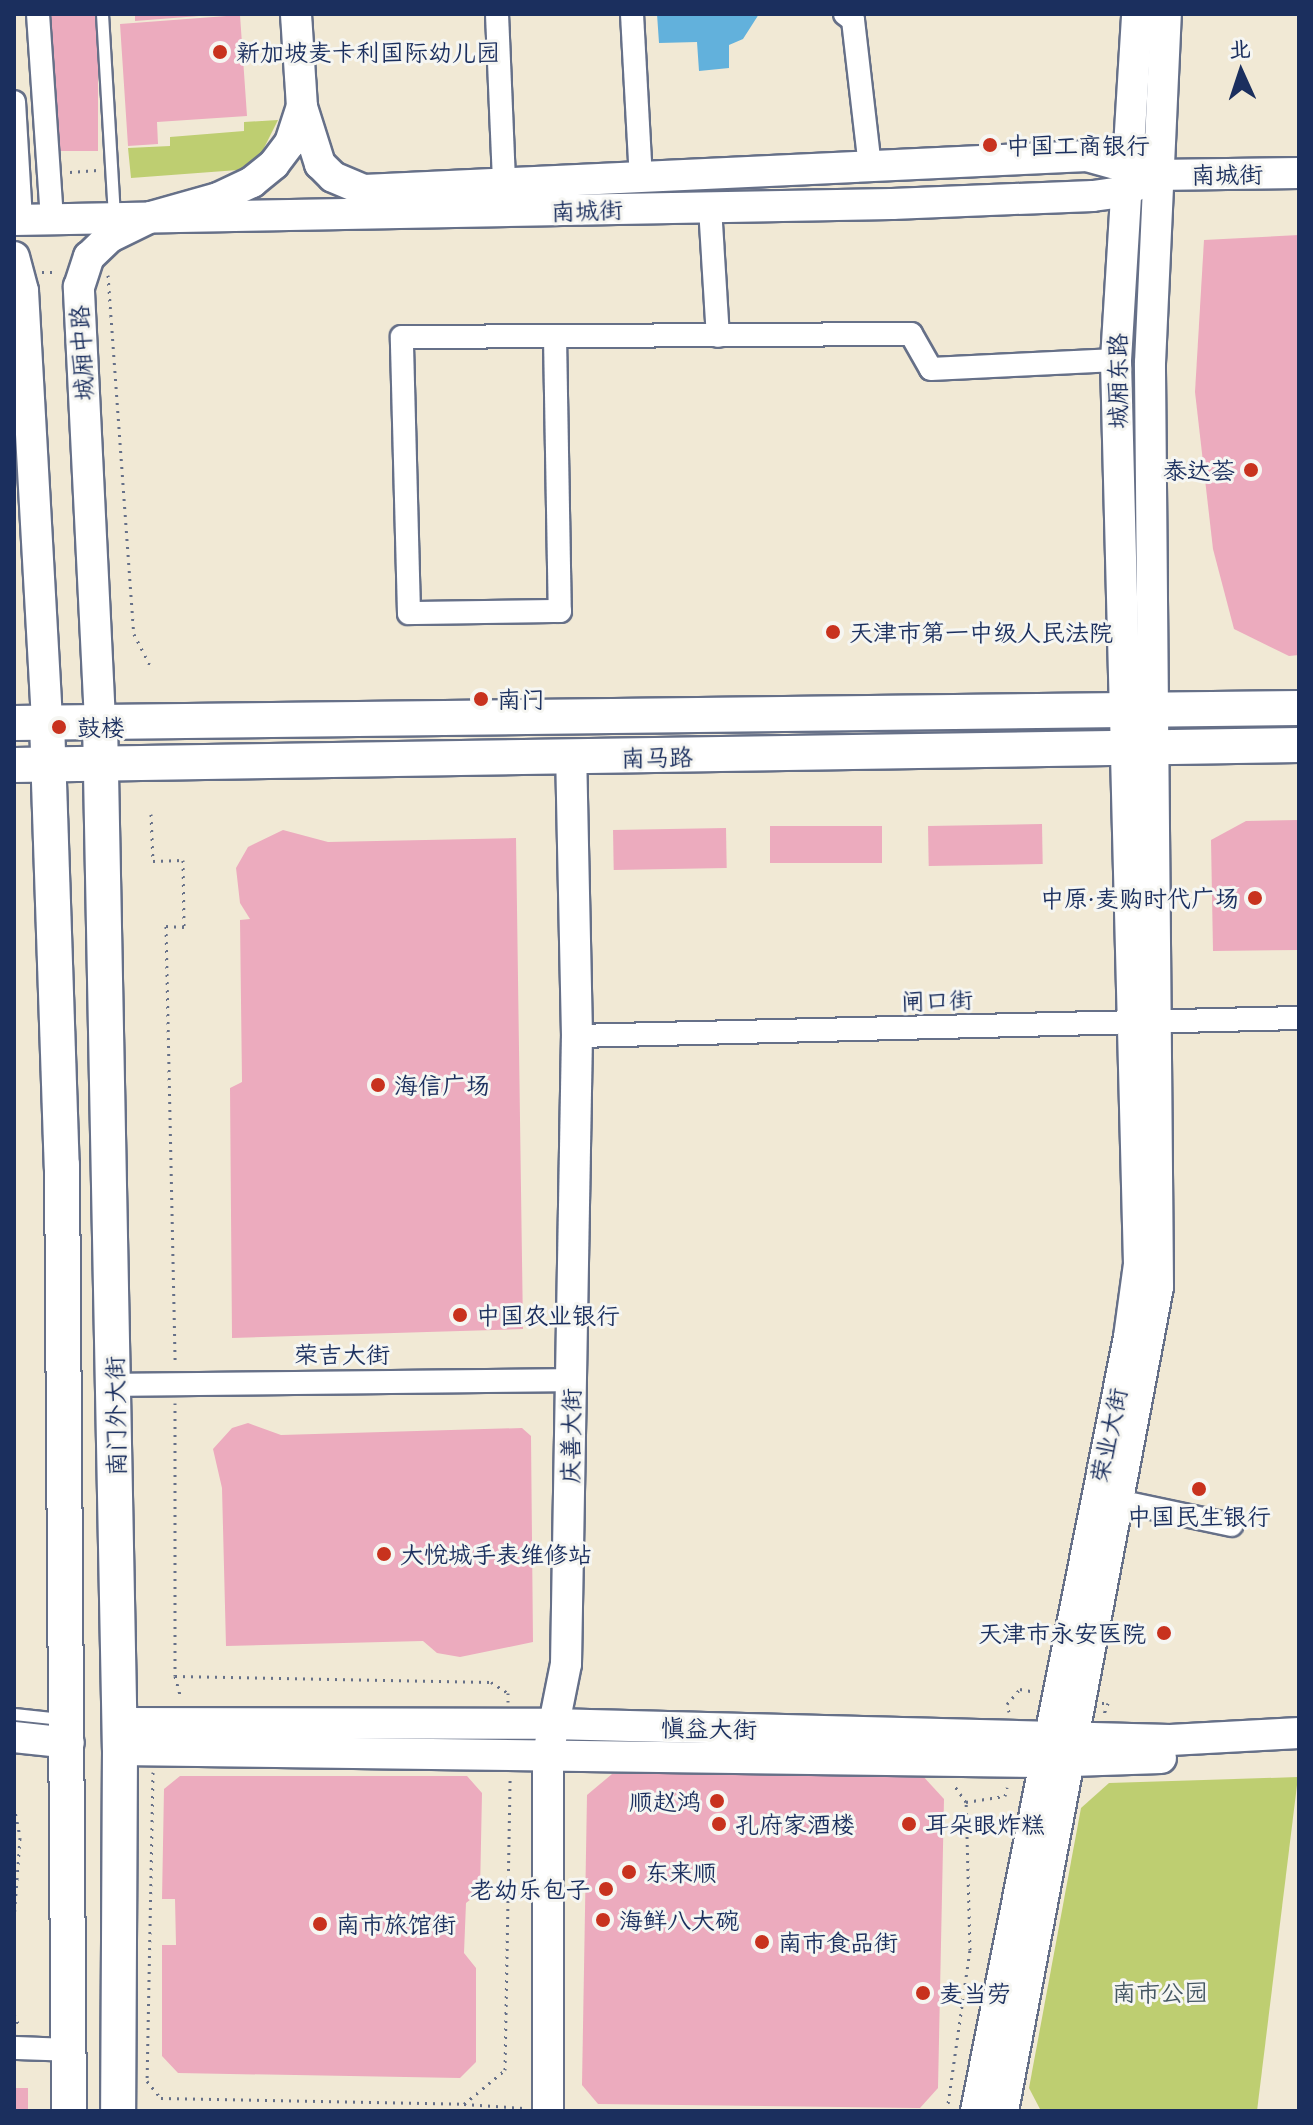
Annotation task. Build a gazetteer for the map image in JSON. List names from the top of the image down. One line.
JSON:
{"streets":{"main road":["南马路","南门外大街"],"street":["南城街","城厢中路","城厢东路","闸口街","荣吉大街","荣业大街","庆善大街","慎益大街"]},"crossings":[["南城街","城厢中路"],["南城街","城厢东路"],["城厢中路","南马路"],["城厢中路","南门外大街"],["城厢东路","南马路"],["城厢东路","荣业大街"],["南马路","南门外大街"],["南马路","荣业大街"],["南马路","庆善大街"],["闸口街","荣业大街"],["闸口街","庆善大街"],["荣吉大街","南门外大街"],["荣吉大街","庆善大街"],["南门外大街","慎益大街"],["荣业大街","慎益大街"],["庆善大街","慎益大街"]],"parks":["南市公园"],"places":["新加坡麦卡利国际幼儿园","中国工商银行","泰达荟","天津市第一中级人民法院","南门","鼓楼","中原·麦购时代广场","海信广场","中国农业银行","中国民生银行","大悦城手表维修站","天津市永安医院","顺赵鸿","孔府家酒楼","耳朵眼炸糕","东来顺","老幼乐包子","海鲜八大碗","南市旅馆街","南市食品街","麦当劳"],"north":"top"}
